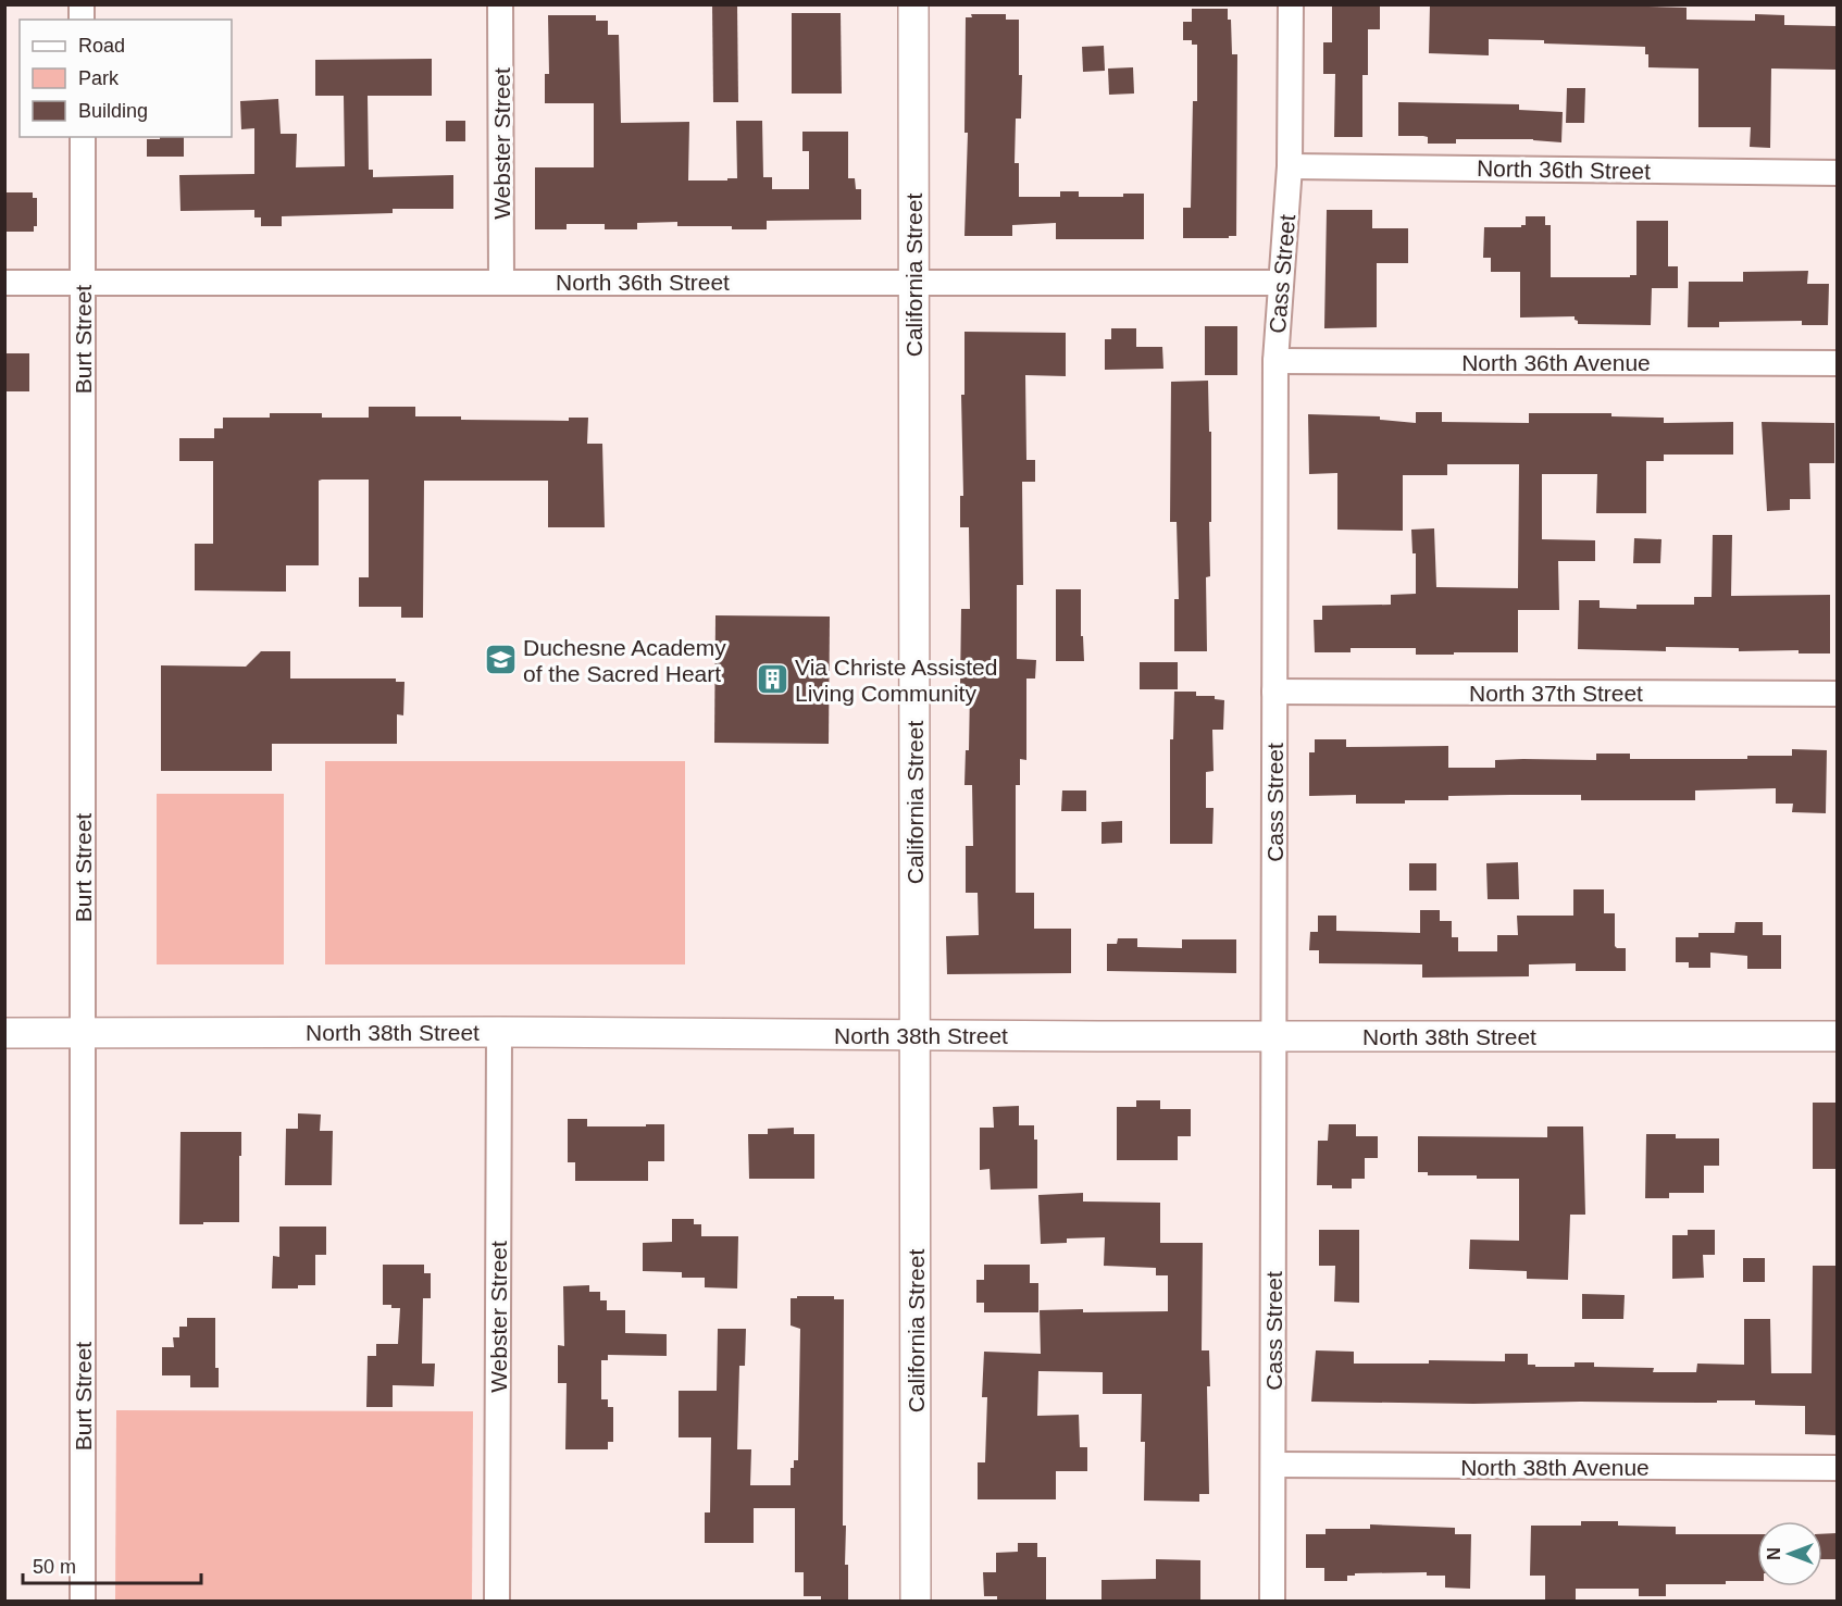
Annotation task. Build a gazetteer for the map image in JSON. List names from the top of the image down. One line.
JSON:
{"streets":{"street":["Webster Street","North 36th Street","Cass Street","California Street","Burt Street","North 36th Avenue","North 37th Street","North 38th Street","North 38th Avenue"]},"crossings":[["Webster Street","North 36th Street"],["Webster Street","North 38th Street"],["North 36th Street","Cass Street"],["North 36th Street","California Street"],["North 36th Street","Burt Street"],["Cass Street","North 36th Avenue"],["Cass Street","North 37th Street"],["Cass Street","North 38th Street"],["Cass Street","North 38th Avenue"],["California Street","North 38th Street"],["Burt Street","North 38th Street"]],"places":{"school or university":["Duchesne Academy of the Sacred Heart"],"building":["Via Christe Assisted Living Community"]},"legend":["Road","Park","Building"],"scale_bar":"50 m","north":"left"}
